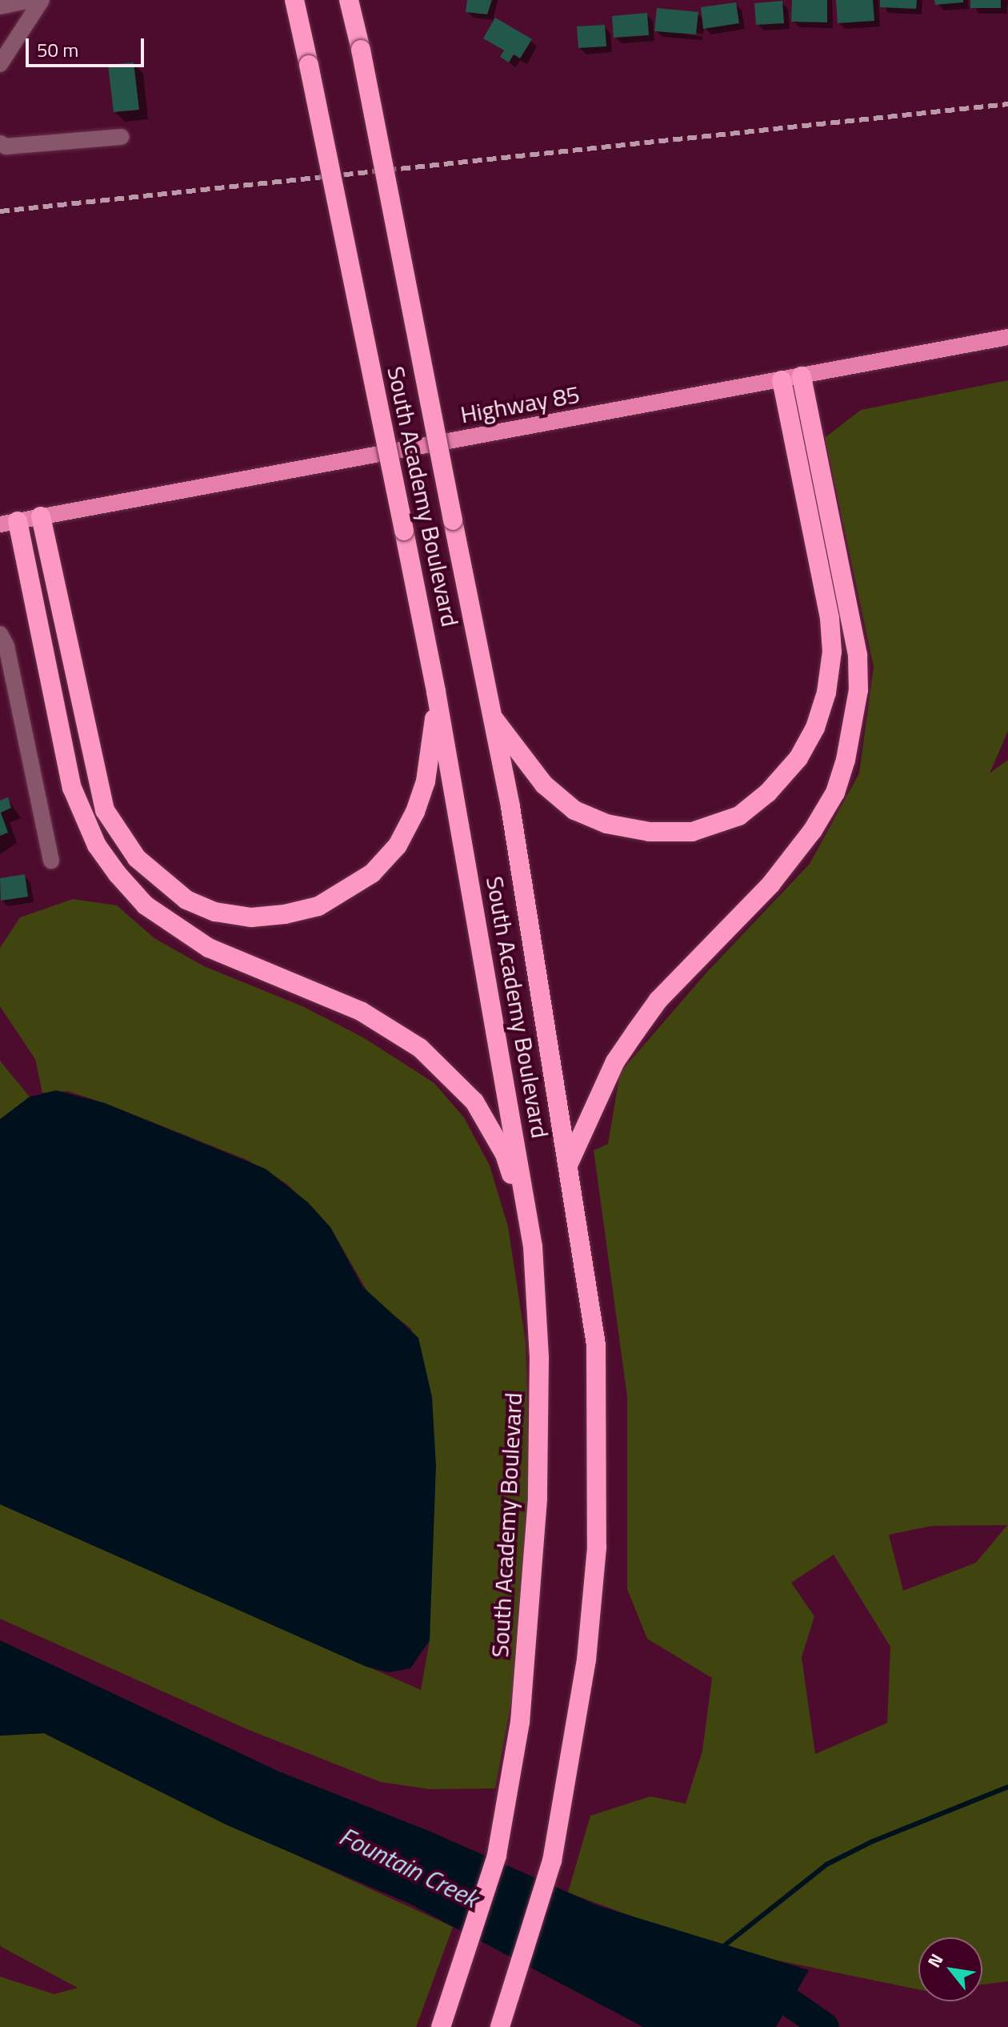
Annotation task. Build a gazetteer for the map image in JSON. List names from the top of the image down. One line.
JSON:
{"streets":{"highway":["South Academy Boulevard"],"main road":["Highway 85"]},"water":["Fountain Creek"],"scale_bar":"50 m","north":"top left"}
